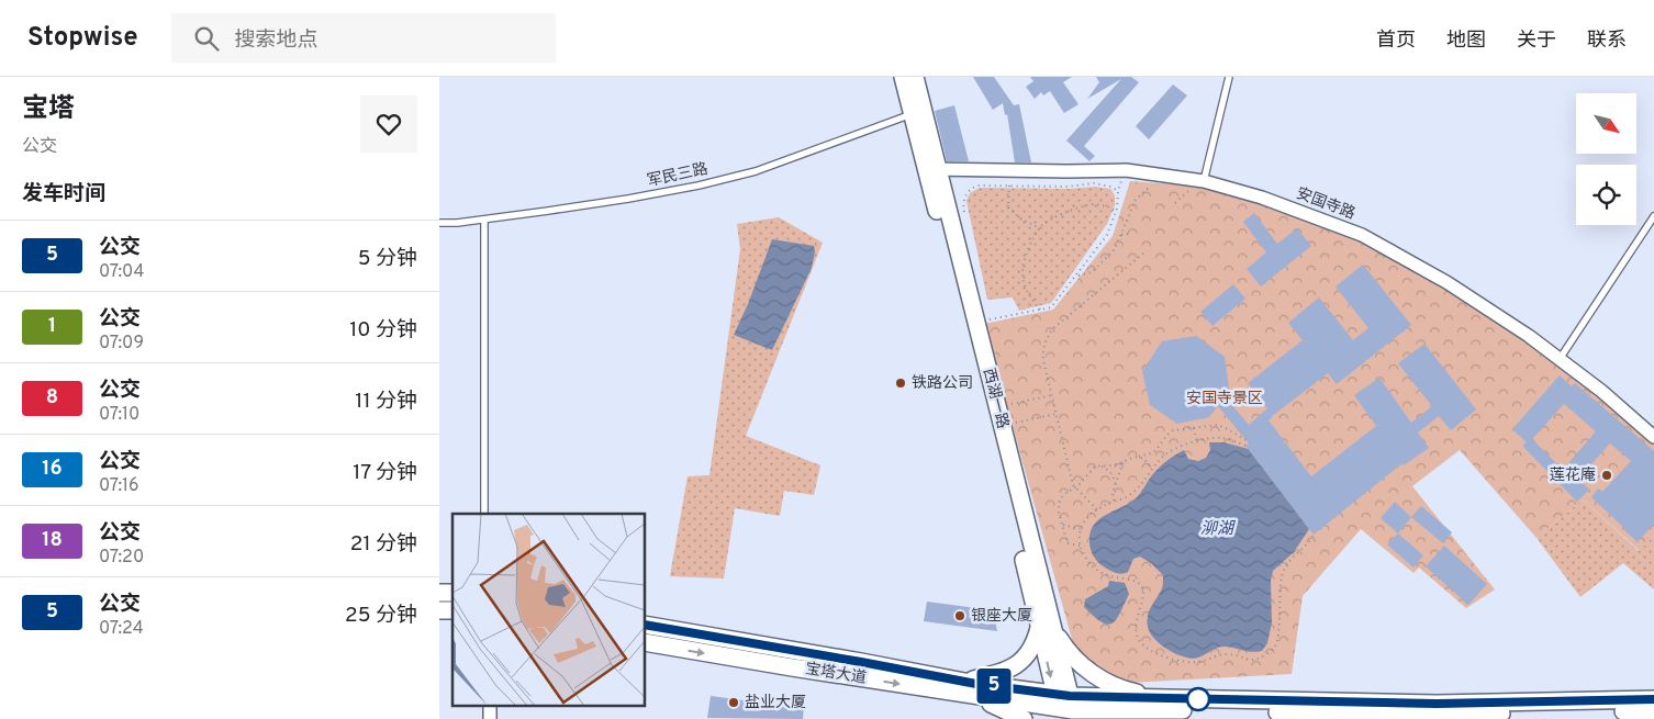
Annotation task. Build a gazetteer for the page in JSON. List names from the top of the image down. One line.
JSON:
{"streets":{"main road":["西湖一路","宝塔大道"],"street":["安国寺路"],"lane":["军民三路"]},"crossings":[["军民三路","西湖一路"],["安国寺路","西湖一路"],["西湖一路","宝塔大道"]],"water":["泖湖"],"parks":["安国寺景区"],"places":["铁路公司","莲花庵","银座大厦","盐业大厦"],"lines":["bus line 5"],"north":"bottom right","page":{"header":"Stopwise","search":"搜索地点","nav":["首页","地图","关于","联系"],"heading":[["宝塔","公交"],"发车时间"],"on_map":"5","list":[{"mark":"5","name":"公交","note":"07:04","value":"5 分钟"},{"mark":"1","name":"公交","note":"07:09","value":"10 分钟"},{"mark":"8","name":"公交","note":"07:10","value":"11 分钟"},{"mark":"16","name":"公交","note":"07:16","value":"17 分钟"},{"mark":"18","name":"公交","note":"07:20","value":"21 分钟"},{"mark":"5","name":"公交","note":"07:24","value":"25 分钟"}]}}
